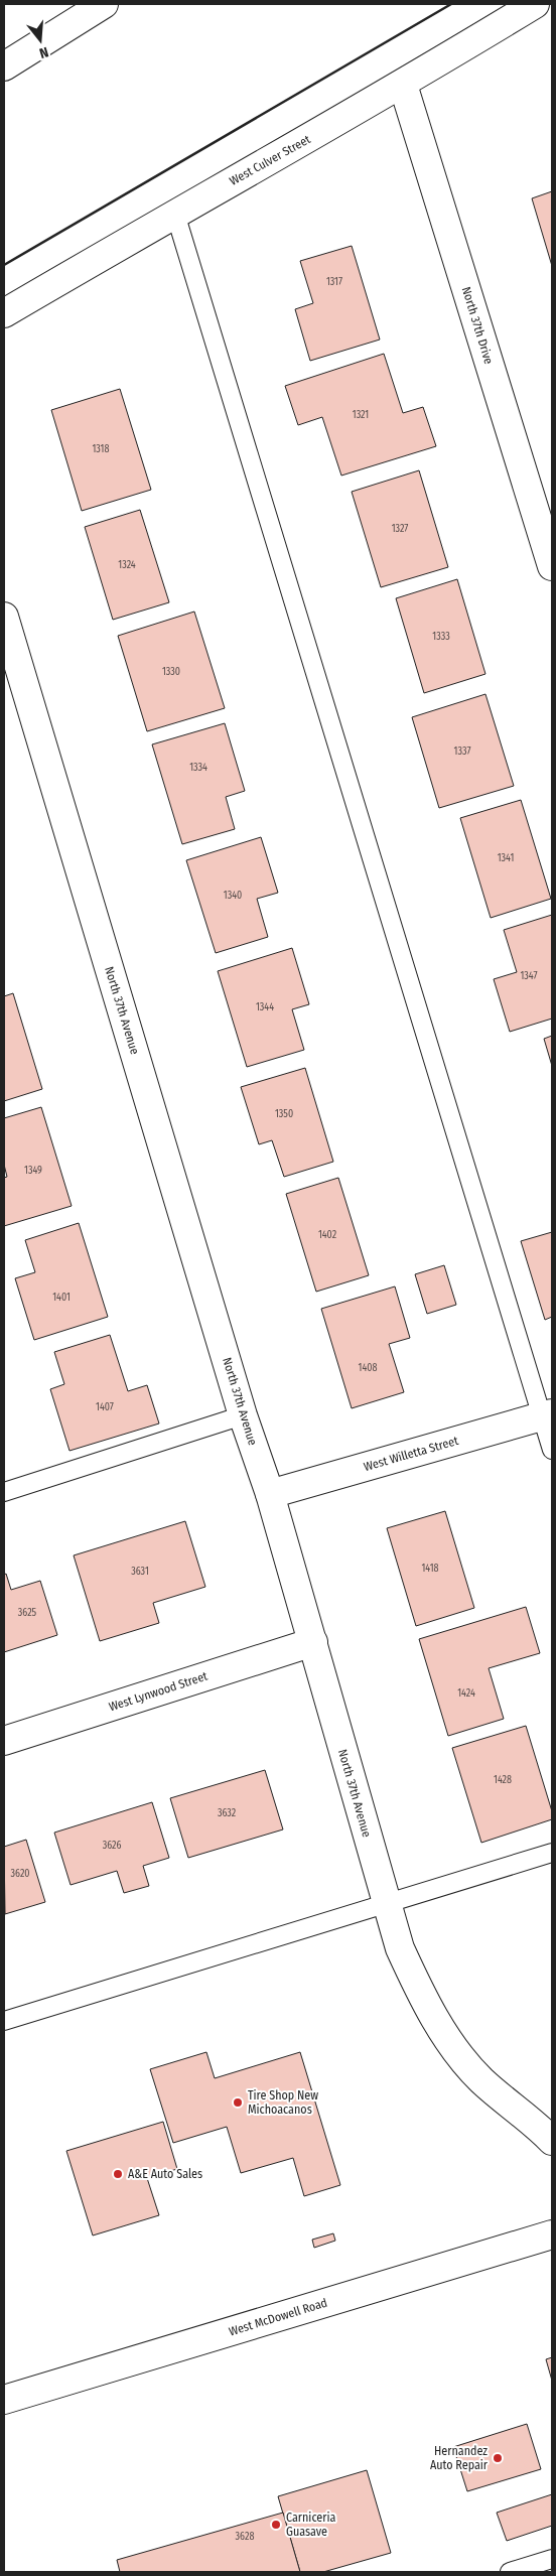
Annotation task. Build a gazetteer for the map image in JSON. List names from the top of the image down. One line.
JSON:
{"streets":{"main road":["West Culver Street","North 37th Drive","North 37th Avenue","West Willetta Street","West Lynwood Street","West McDowell Road"]},"crossings":[["West Culver Street","North 37th Drive"],["North 37th Avenue","West Willetta Street"],["North 37th Avenue","West Lynwood Street"]],"places":["Tire Shop New Michoacanos","A&E Auto Sales","Hernandez Auto Repair","Carniceria Guasave"],"house_numbers":["1317","1321","1318","1327","1324","1333","1330","1337","1334","1341","1340","1347","1344","1350","1349","1402","1401","1408","1407","1418","3631","3625","1424","1428","3632","3626","3620","3628"],"north":"bottom"}
